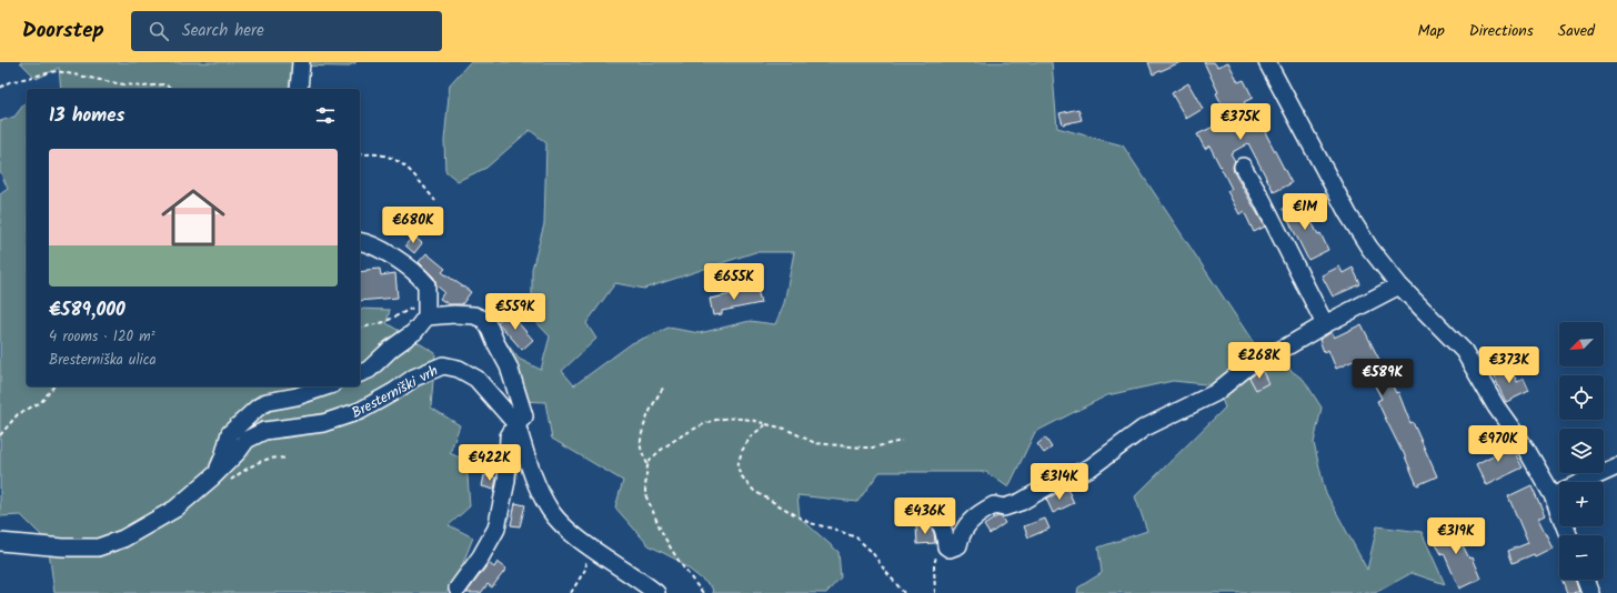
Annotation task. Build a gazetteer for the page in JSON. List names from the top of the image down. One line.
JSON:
{"streets":{"street":["Bresterniški vrh"]},"north":"bottom left","page":{"header":"Doorstep","search":"Search here","nav":["Map","Directions","Saved"],"heading":"13 homes","price":["€375K","€1M","€680K","€655K","€559K","€268K","€373K","€589K","€970K","€422K","€314K","€436K","€319K"],"list":[{"name":"€589,000","note":"4 rooms · 120 m² · Bresterniška ulica"}],"map_buttons":["+","−"]}}
